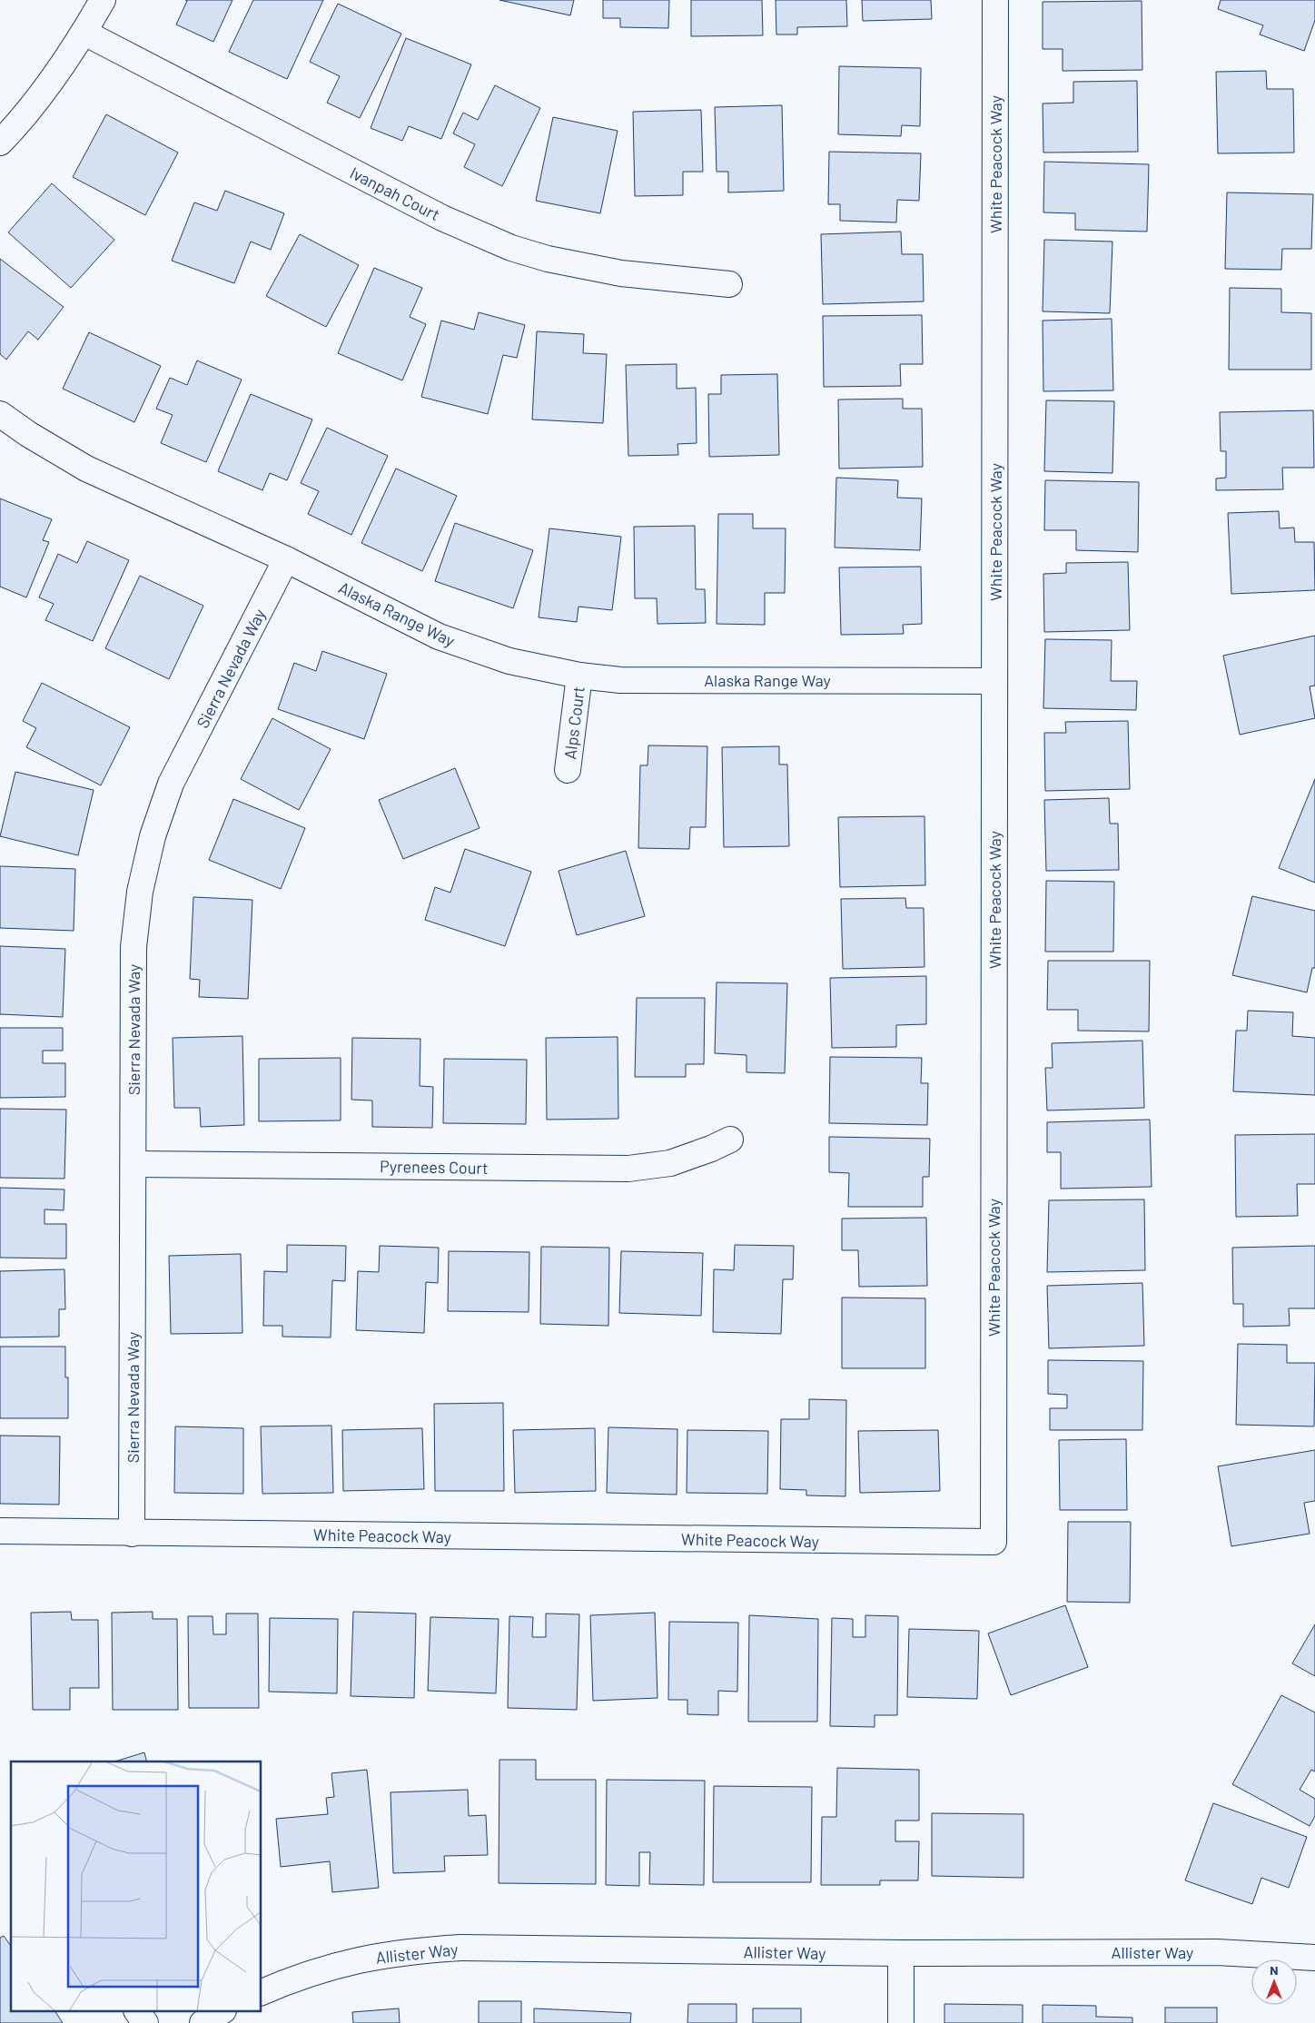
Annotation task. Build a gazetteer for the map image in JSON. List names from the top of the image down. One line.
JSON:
{"streets":{"street":["White Peacock Way","Ivanpah Court","Alaska Range Way","Sierra Nevada Way","Alps Court","Pyrenees Court","Allister Way"]},"crossings":[["White Peacock Way","Alaska Range Way"],["White Peacock Way","Sierra Nevada Way"],["Alaska Range Way","Sierra Nevada Way"],["Alaska Range Way","Alps Court"],["Sierra Nevada Way","Pyrenees Court"]],"north":"top"}
